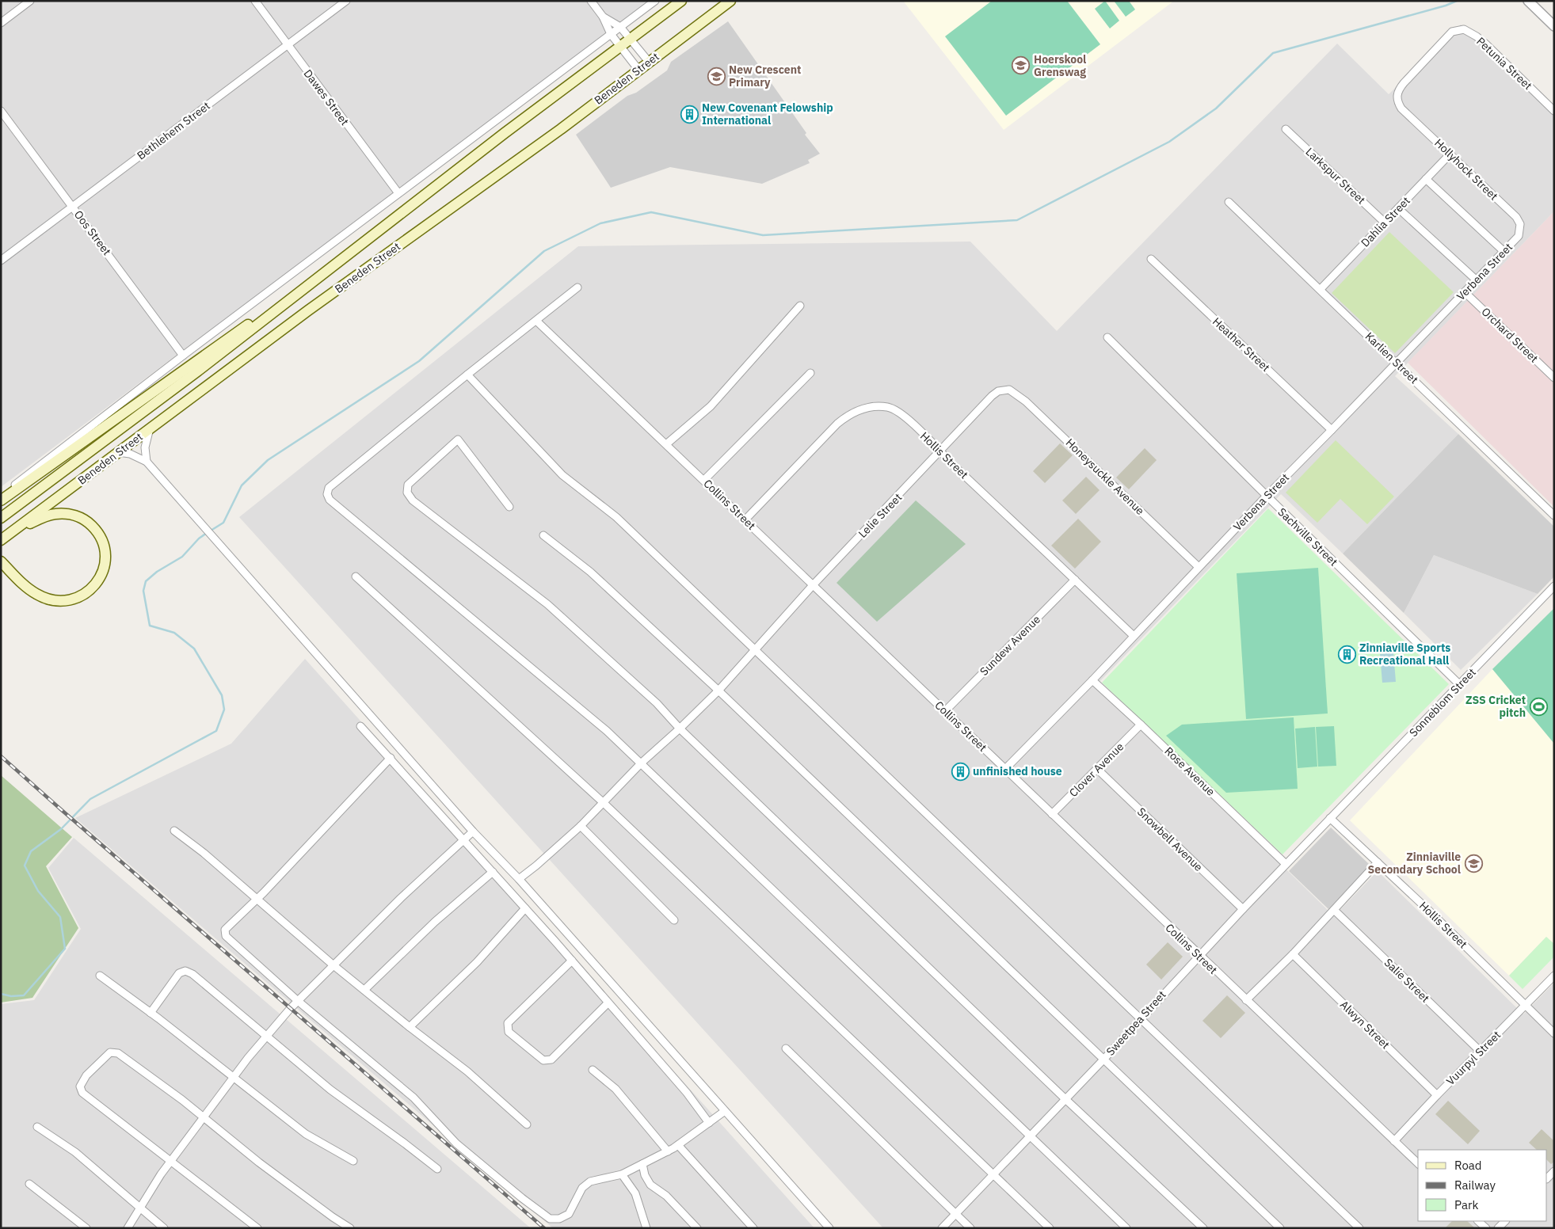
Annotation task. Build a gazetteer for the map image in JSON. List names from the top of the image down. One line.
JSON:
{"streets":{"main road":["Beneden Street"],"street":["Petunia Street","Dawes Street","Bethlehem Street","Hollyhock Street","Larkspur Street","Dahlia Street","Oos Street","Verbena Street","Orchard Street","Heather Street","Karlien Street","Hollis Street","Honeysuckle Avenue","Collins Street","Lelie Street","Sachville Street","Sundew Avenue","Sonneblom Street","Clover Avenue","Rose Avenue","Snowbell Avenue","Salie Street","Sweetpea Street","Alwyn Street","Vuurpyl Street"]},"crossings":[["Petunia Street","Hollyhock Street"],["Dawes Street","Bethlehem Street"],["Bethlehem Street","Oos Street"],["Hollyhock Street","Dahlia Street"],["Hollyhock Street","Verbena Street"],["Larkspur Street","Dahlia Street"],["Dahlia Street","Karlien Street"],["Verbena Street","Orchard Street"],["Verbena Street","Heather Street"],["Verbena Street","Karlien Street"],["Verbena Street","Hollis Street"],["Verbena Street","Honeysuckle Avenue"],["Verbena Street","Collins Street"],["Verbena Street","Sachville Street"],["Verbena Street","Rose Avenue"],["Hollis Street","Collins Street"],["Hollis Street","Lelie Street"],["Hollis Street","Sundew Avenue"],["Hollis Street","Sonneblom Street"],["Hollis Street","Sweetpea Street"],["Hollis Street","Vuurpyl Street"],["Honeysuckle Avenue","Lelie Street"],["Collins Street","Lelie Street"],["Collins Street","Sundew Avenue"],["Collins Street","Clover Avenue"],["Collins Street","Sweetpea Street"],["Collins Street","Vuurpyl Street"],["Sachville Street","Sonneblom Street"],["Sonneblom Street","Sweetpea Street"],["Clover Avenue","Rose Avenue"],["Clover Avenue","Snowbell Avenue"],["Rose Avenue","Sweetpea Street"],["Snowbell Avenue","Sweetpea Street"],["Salie Street","Vuurpyl Street"],["Alwyn Street","Vuurpyl Street"]],"places":{"school or university":["Hoerskool Grenswag","New Crescent Primary","Zinniaville Secondary School"],"building":["New Covenant Felowship International","Zinniaville Sports Recreational Hall","unfinished house"],"sports":["ZSS Cricket pitch"]},"legend":["Road","Railway","Park"]}
